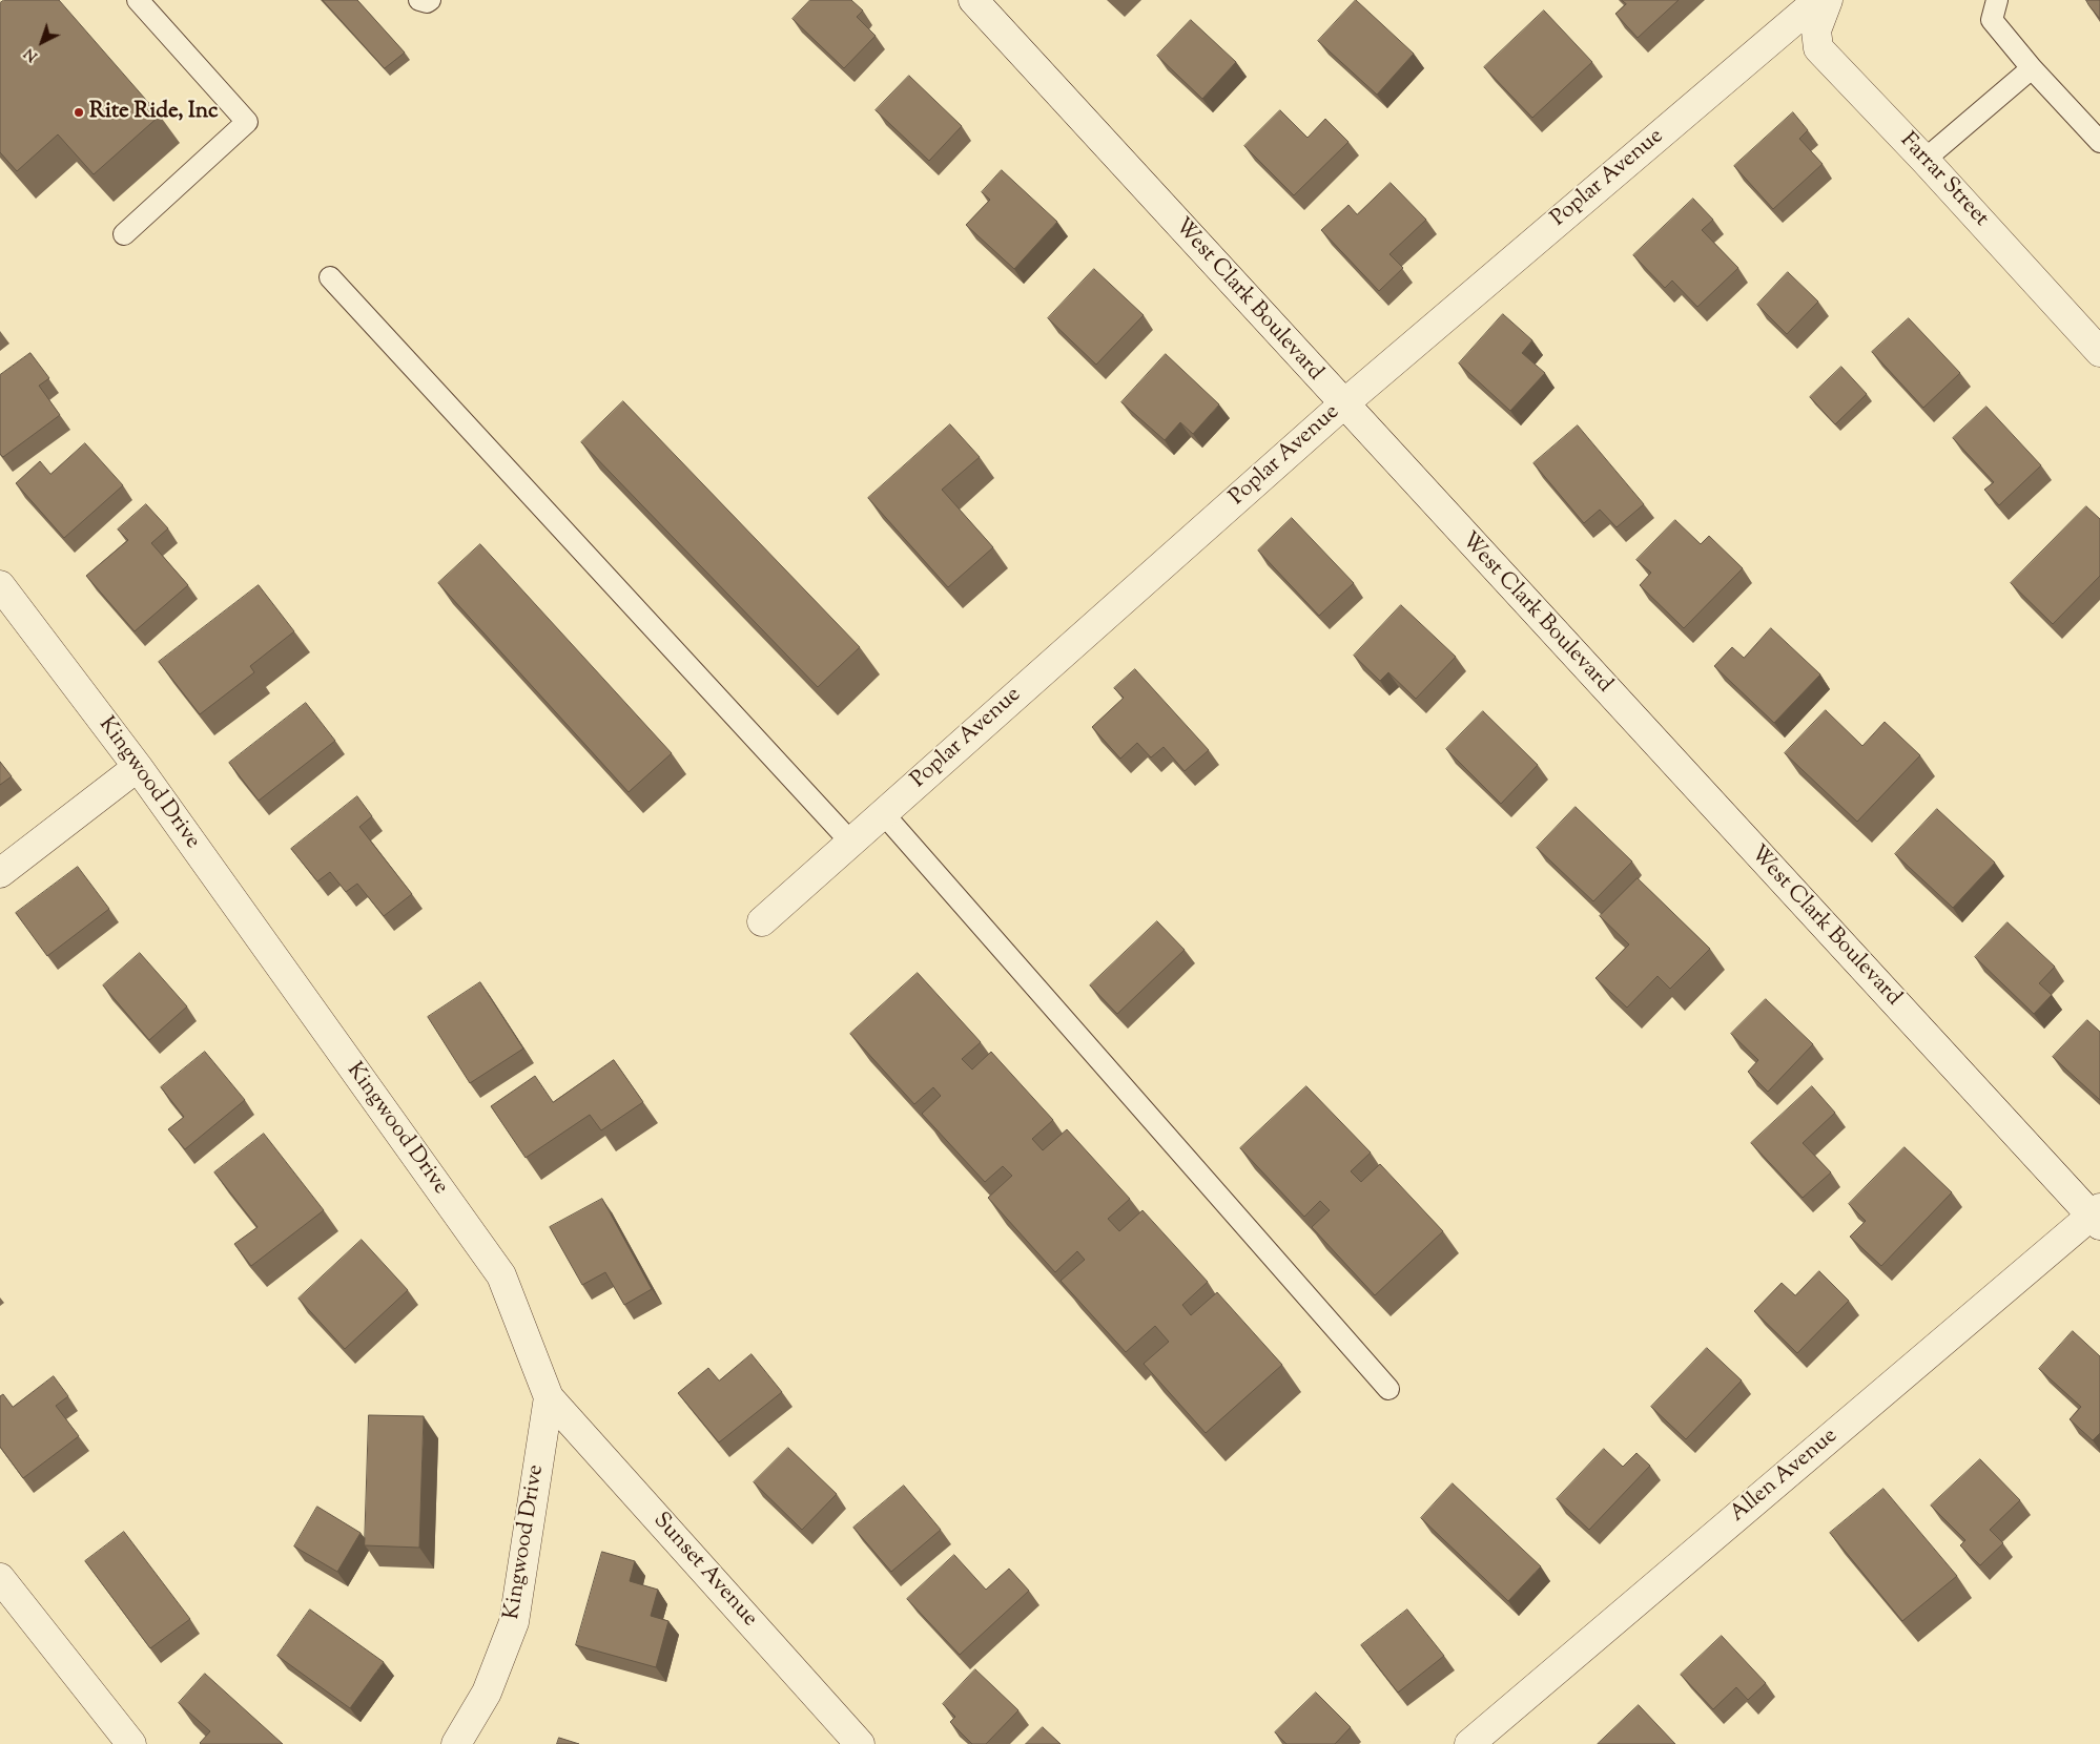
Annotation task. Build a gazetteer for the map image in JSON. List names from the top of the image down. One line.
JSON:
{"streets":{"street":["Poplar Avenue","Farrar Street","West Clark Boulevard","Kingwood Drive","Allen Avenue","Sunset Avenue"]},"crossings":[["Poplar Avenue","West Clark Boulevard"],["West Clark Boulevard","Allen Avenue"],["Kingwood Drive","Sunset Avenue"]],"places":["Rite Ride, Inc"],"north":"bottom left"}
